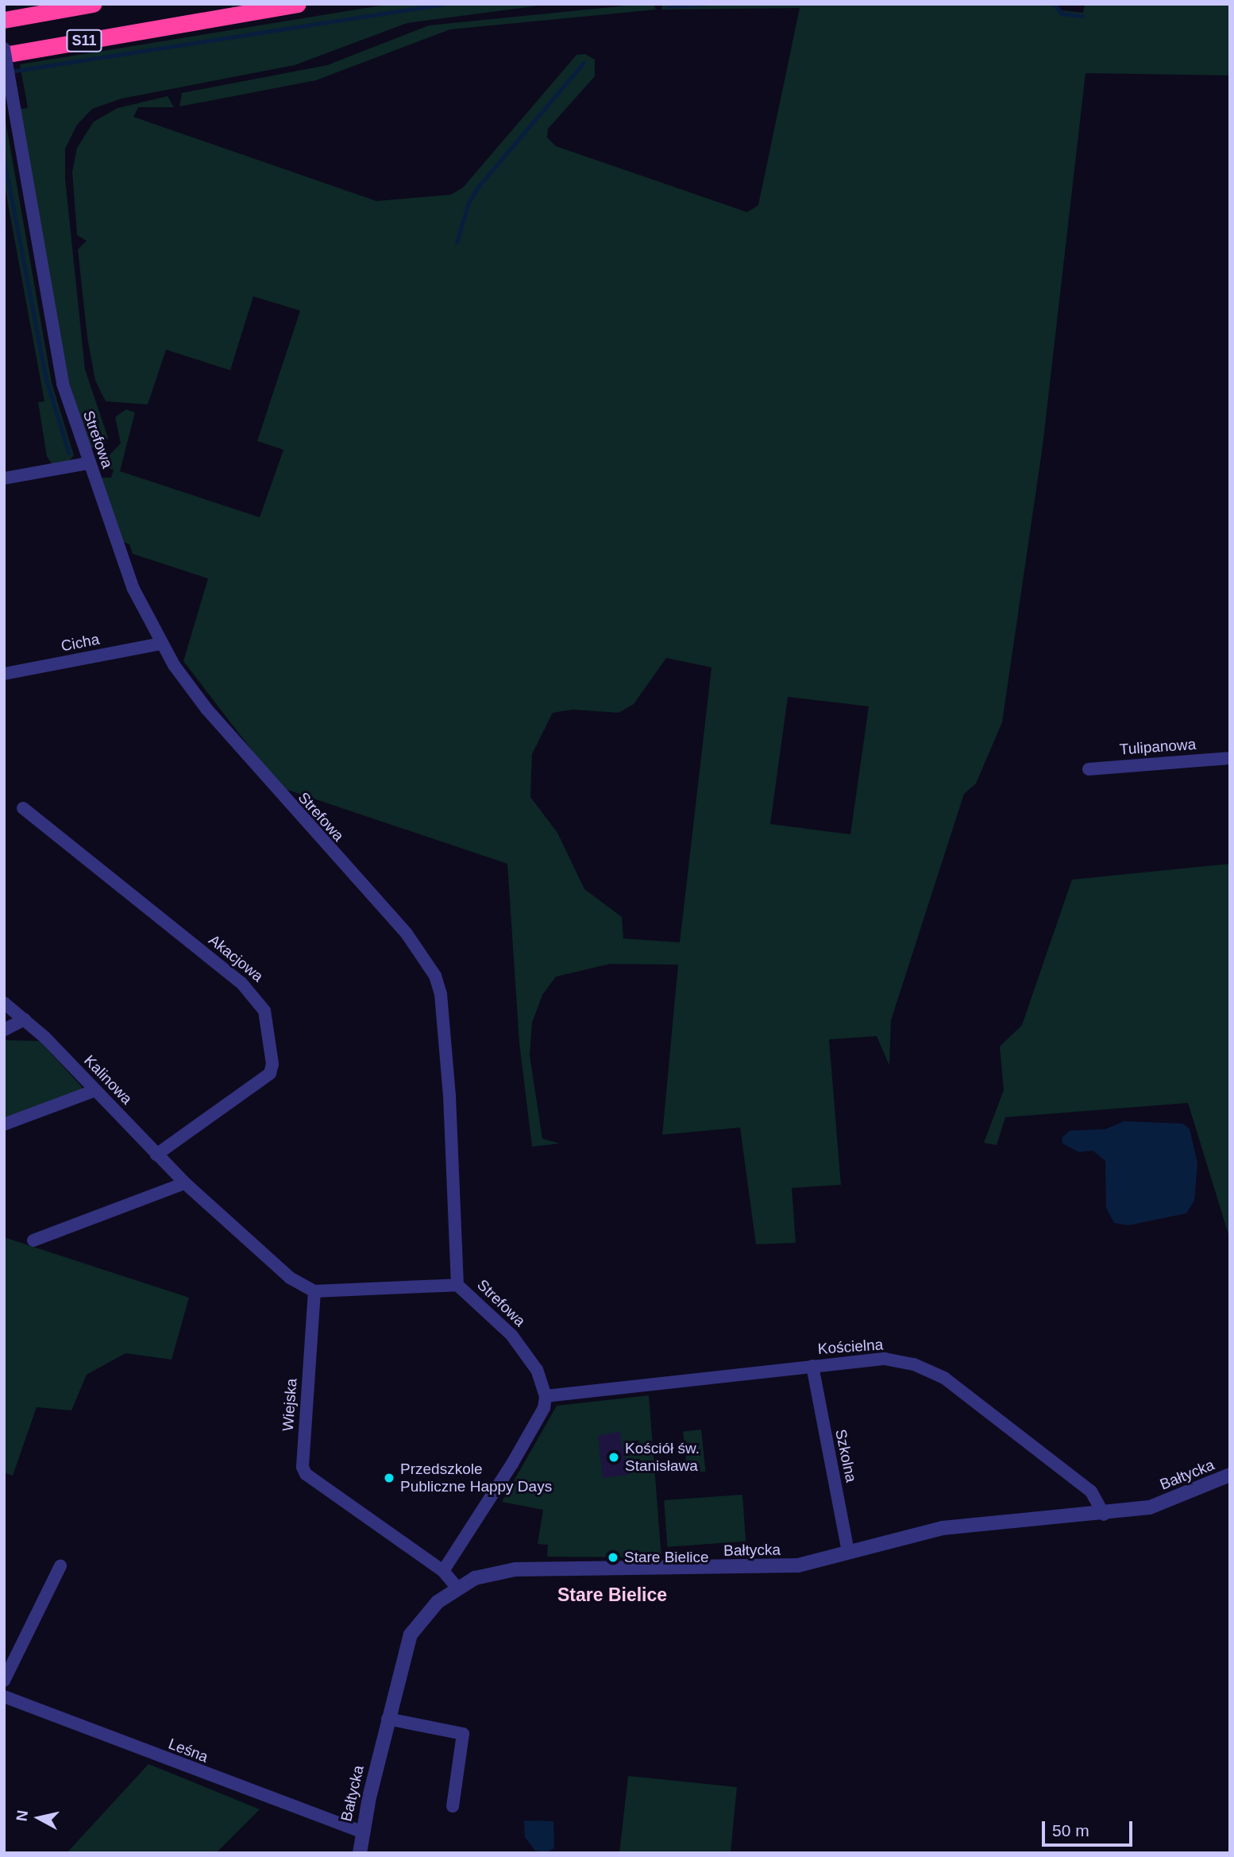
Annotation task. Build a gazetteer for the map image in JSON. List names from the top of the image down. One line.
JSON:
{"streets":{"highway":["S11"],"street":["Strefowa","Cicha","Tulipanowa","Akacjowa","Kalinowa","Kościelna","Wiejska","Szkolna","Bałtycka","Leśna"]},"crossings":[["Strefowa","Cicha"],["Strefowa","Kościelna"],["Akacjowa","Kalinowa"],["Kalinowa","Wiejska"],["Kościelna","Szkolna"],["Kościelna","Bałtycka"],["Wiejska","Bałtycka"],["Szkolna","Bałtycka"],["Bałtycka","Leśna"]],"districts":["Stare Bielice"],"places":["Kościół św. Stanisława","Przedszkole Publiczne Happy Days","Stare Bielice"],"scale_bar":"50 m","north":"left"}
